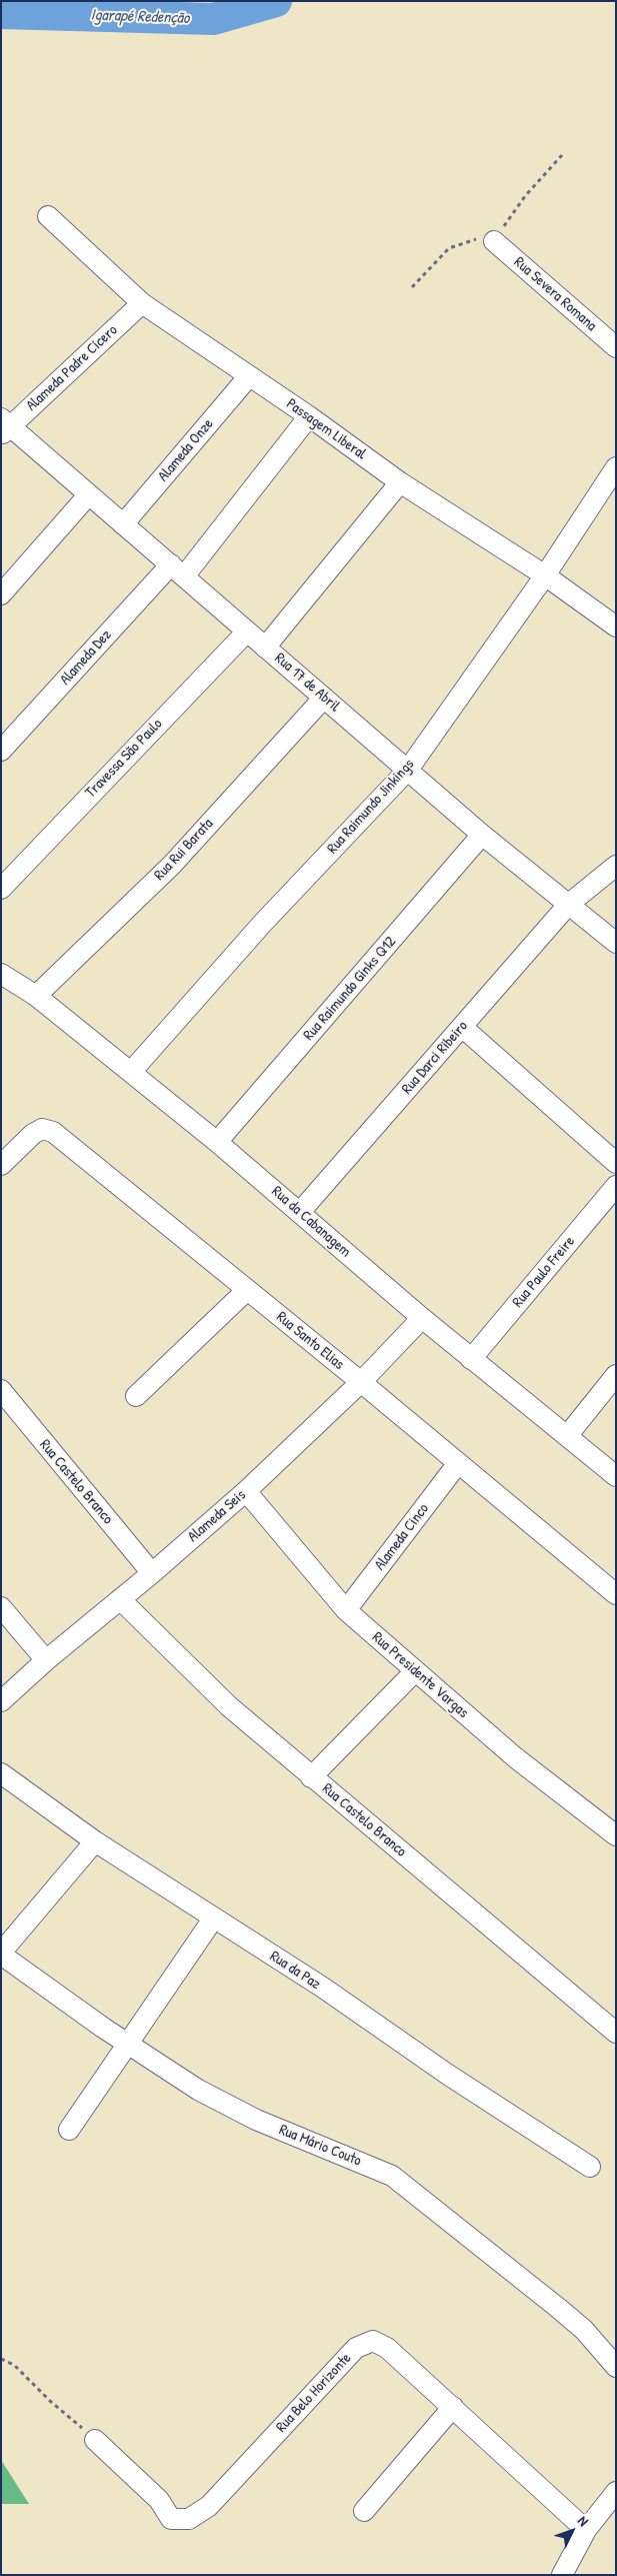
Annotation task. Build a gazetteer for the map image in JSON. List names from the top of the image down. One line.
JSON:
{"streets":{"street":["Rua Severa Romana","Alameda Padre Cícero","Passagem Liberal","Alameda Onze","Alameda Dez","Rua 17 de Abril","Travessa São Paulo","Rua Raimundo Jinkings","Rua Rui Barata","Rua Raimundo Ginks Q12","Rua Darci Ribeiro","Rua da Cabanagem","Rua Paulo Freire","Rua Santo Elias","Rua Castelo Branco","Alameda Seis","Alameda Cinco","Rua Presidente Vargas","Rua da Paz","Rua Mário Couto","Rua Belo Horizonte"]},"crossings":[["Alameda Padre Cícero","Passagem Liberal"],["Alameda Padre Cícero","Rua 17 de Abril"],["Passagem Liberal","Alameda Onze"],["Passagem Liberal","Alameda Dez"],["Passagem Liberal","Rua Raimundo Jinkings"],["Alameda Onze","Rua 17 de Abril"],["Alameda Dez","Rua 17 de Abril"],["Rua 17 de Abril","Travessa São Paulo"],["Rua 17 de Abril","Rua Raimundo Jinkings"],["Rua 17 de Abril","Rua Rui Barata"],["Rua 17 de Abril","Rua Raimundo Ginks Q12"],["Rua 17 de Abril","Rua Darci Ribeiro"],["Rua Raimundo Jinkings","Rua da Cabanagem"],["Rua Rui Barata","Rua da Cabanagem"],["Rua Raimundo Ginks Q12","Rua da Cabanagem"],["Rua Darci Ribeiro","Rua da Cabanagem"],["Rua da Cabanagem","Rua Paulo Freire"],["Rua da Cabanagem","Alameda Seis"],["Rua Santo Elias","Alameda Seis"],["Rua Santo Elias","Alameda Cinco"],["Rua Castelo Branco","Alameda Seis"],["Alameda Seis","Rua Presidente Vargas"],["Alameda Cinco","Rua Presidente Vargas"]],"water":["Igarapé Redenção"],"north":"top right"}
